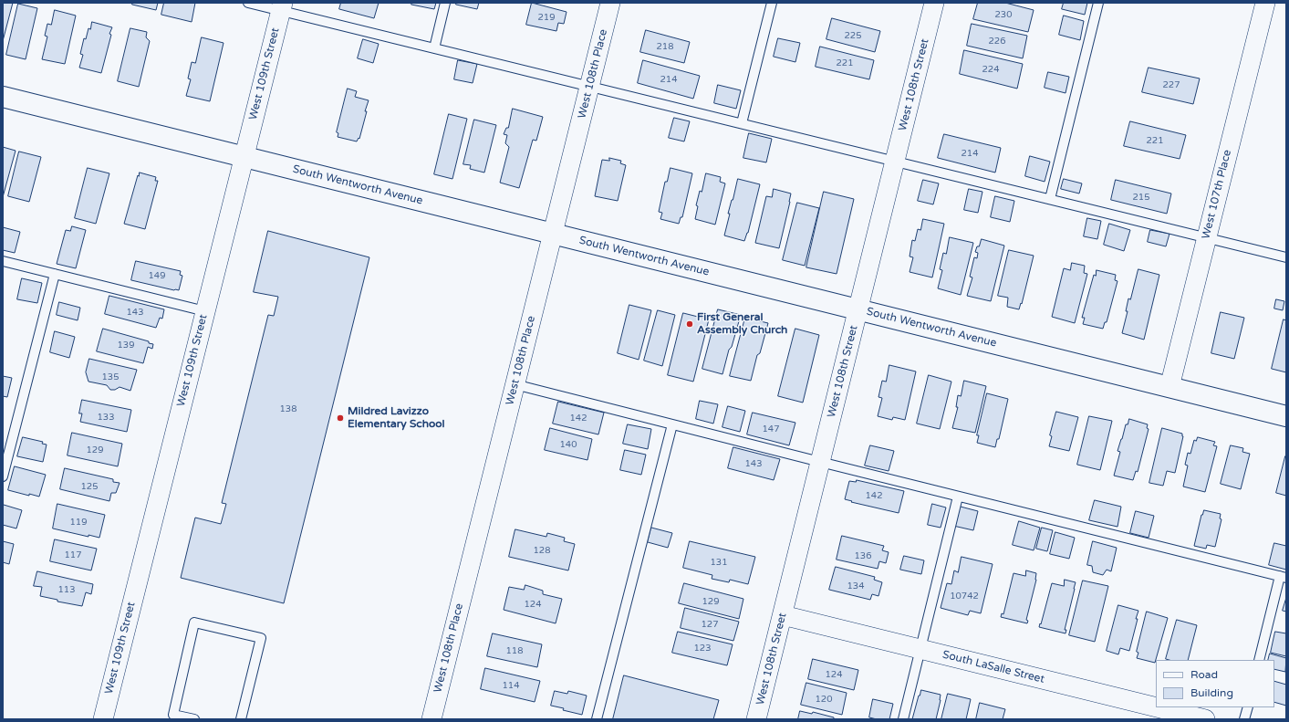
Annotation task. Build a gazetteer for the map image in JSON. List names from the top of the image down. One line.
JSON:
{"streets":{"street":["West 109th Street","West 108th Place","West 108th Street","South Wentworth Avenue","West 107th Place","South LaSalle Street"]},"crossings":[["West 109th Street","South Wentworth Avenue"],["West 108th Place","South Wentworth Avenue"],["West 108th Street","South Wentworth Avenue"],["West 108th Street","South LaSalle Street"],["South Wentworth Avenue","West 107th Place"]],"places":["First General Assembly Church","Mildred Lavizzo Elementary School"],"house_numbers":["230","219","225","226","218","221","224","214","227","221","214","215","149","143","139","135","138","133","142","147","140","129","143","125","142","119","128","117","136","131","134","113","10742","129","124","127","123","118","124","114","120"],"legend":["Road","Building"]}
